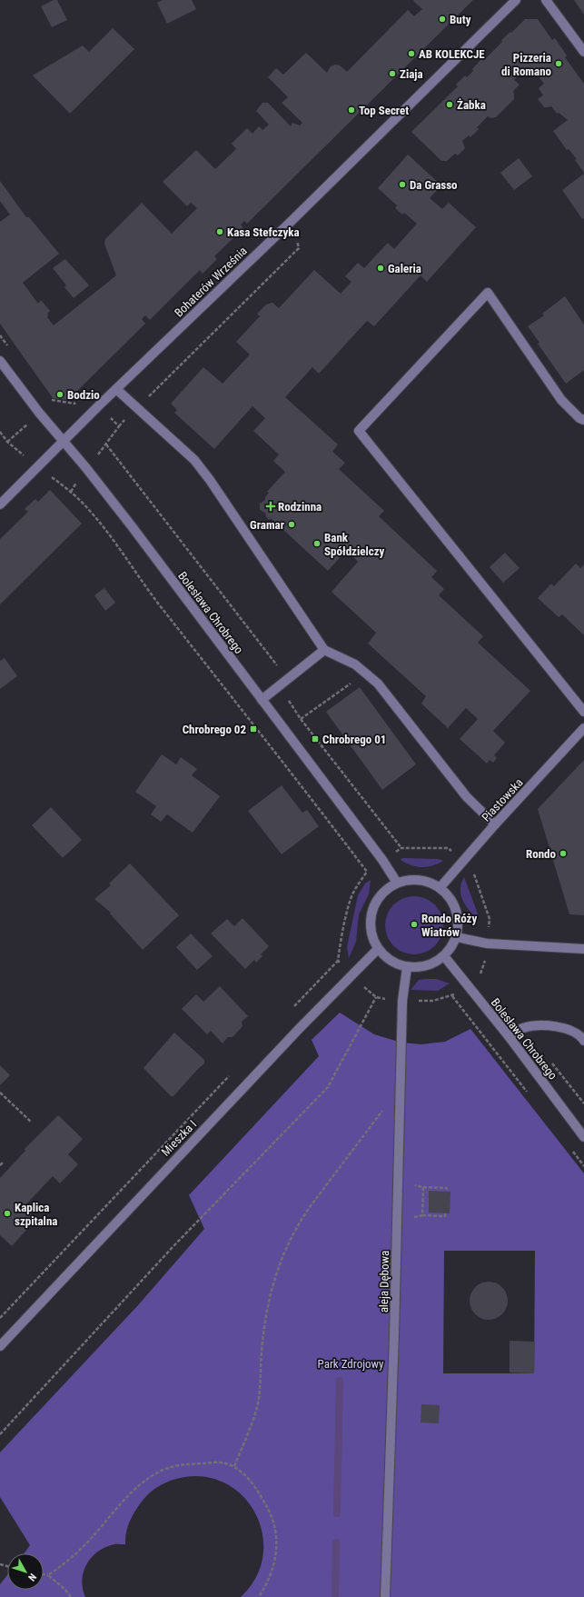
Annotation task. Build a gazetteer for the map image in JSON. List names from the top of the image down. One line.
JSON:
{"streets":{"street":["Bohaterów Września","Bolesława Chrobrego","Piastowska","Mieszka I","aleja Dębowa"]},"crossings":[["Bohaterów Września","Bolesława Chrobrego"],["Bolesława Chrobrego","Piastowska"],["Bolesława Chrobrego","Mieszka I"],["Bolesława Chrobrego","aleja Dębowa"],["Piastowska","Mieszka I"],["Piastowska","aleja Dębowa"],["Mieszka I","aleja Dębowa"]],"parks":["Park Zdrojowy"],"places":{"other":["Buty","AB KOLEKCJE","Pizzeria di Romano","Ziaja","Żabka","Top Secret","Da Grasso","Kasa Stefczyka","Galeria","Bodzio","Gramar","Bank Spółdzielczy","Rondo","Rondo Róży Wiatrów","Kaplica szpitalna"],"health":["Rodzinna"],"transit":["Chrobrego 02","Chrobrego 01"]},"north":"bottom right"}
